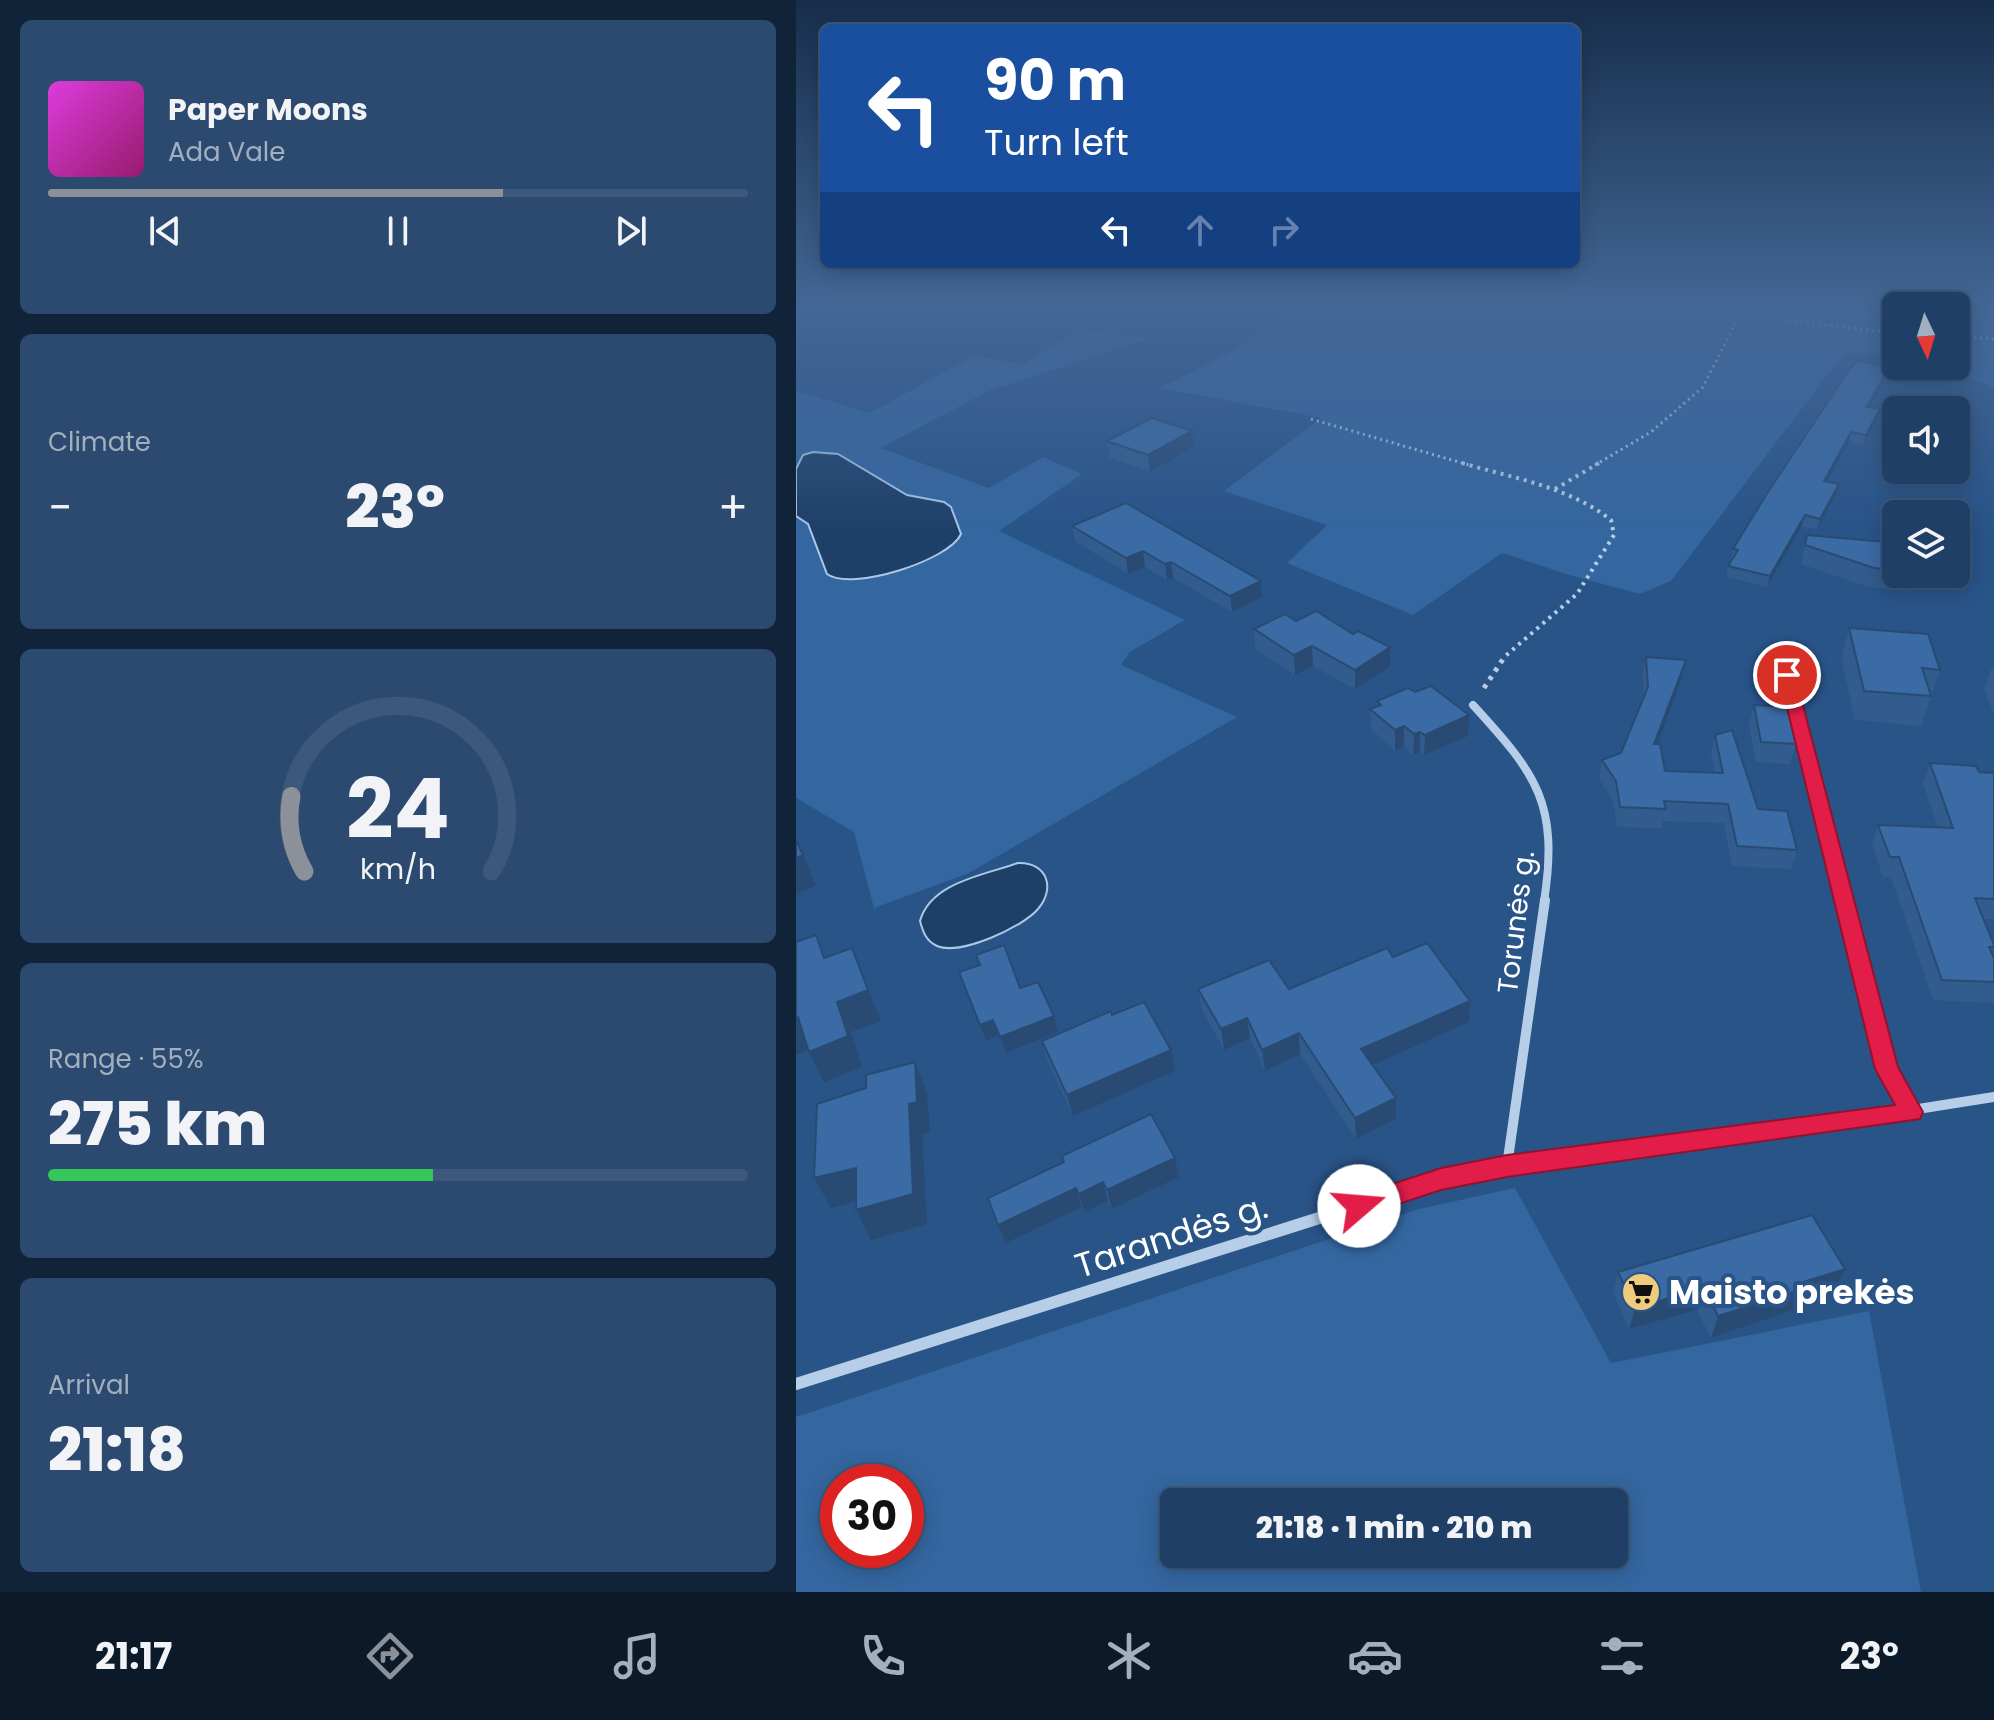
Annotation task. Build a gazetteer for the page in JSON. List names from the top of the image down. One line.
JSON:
{"streets":{"street":["Torunės g.","Tarandės g."]},"crossings":[["Torunės g.","Tarandės g."]],"places":{"supermarket":["Maisto prekės"]},"north":"bottom","page":{"turn":["90 m","Turn left"],"song":["Paper Moons","Ada Vale"],"tile":["Climate",["Range · 55%","275 km"],["Arrival","21:18"]],"heat":["−","23°","+"],"limit":"30","trip":"21:18 · 1 min · 210 m","tabs":["21:17","23°"],"gauge":["24","km/h"]}}
